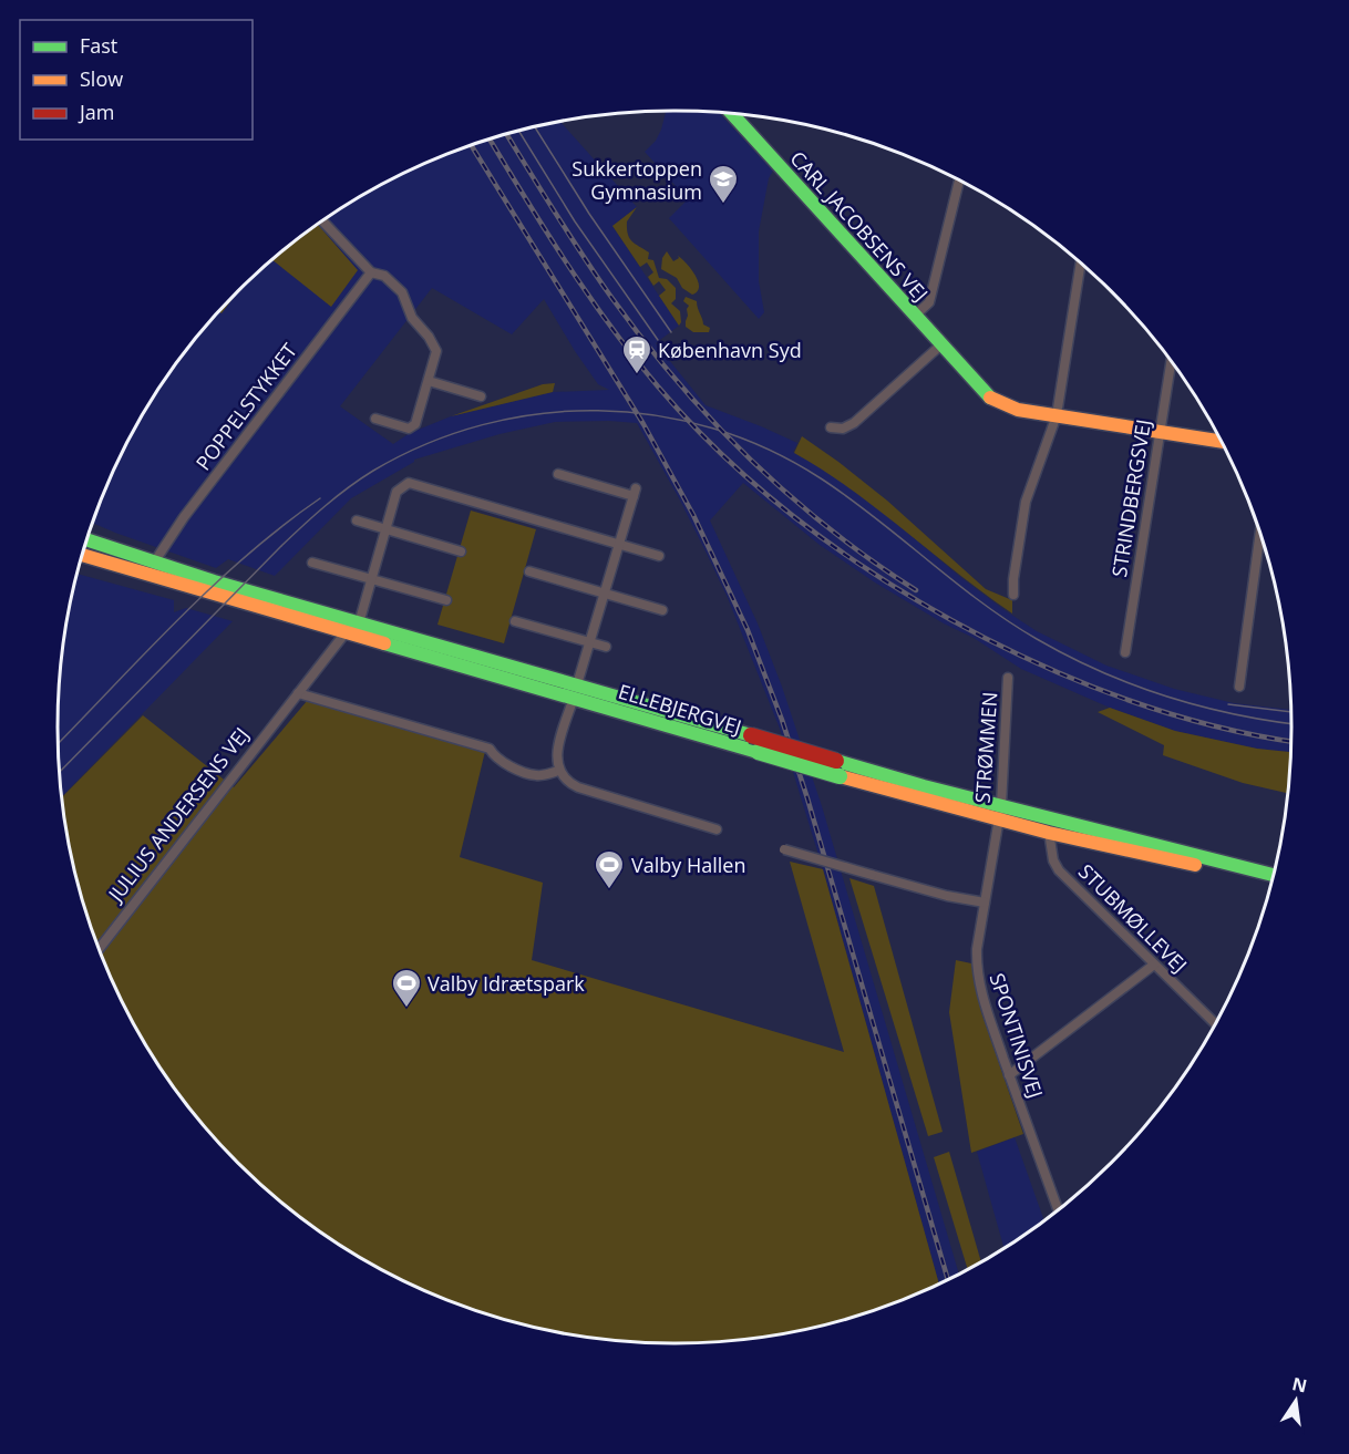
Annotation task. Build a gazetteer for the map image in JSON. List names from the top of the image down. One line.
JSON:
{"streets":{"main road":["CARL JACOBSENS VEJ","ELLEBJERGVEJ"],"street":["POPPELSTYKKET","STRINDBERGSVEJ","STRØMMEN","JULIUS ANDERSENS VEJ","STUBMØLLEVEJ","SPONTINISVEJ"]},"crossings":[["CARL JACOBSENS VEJ","STRINDBERGSVEJ"],["POPPELSTYKKET","ELLEBJERGVEJ"],["ELLEBJERGVEJ","STRØMMEN"],["ELLEBJERGVEJ","JULIUS ANDERSENS VEJ"],["ELLEBJERGVEJ","STUBMØLLEVEJ"],["ELLEBJERGVEJ","SPONTINISVEJ"],["STRØMMEN","SPONTINISVEJ"]],"places":{"school or university":["Sukkertoppen Gymnasium"],"station":["København Syd"],"sports":["Valby Hallen","Valby Idrætspark"]},"legend":["Fast","Slow","Jam"],"north":"top"}
